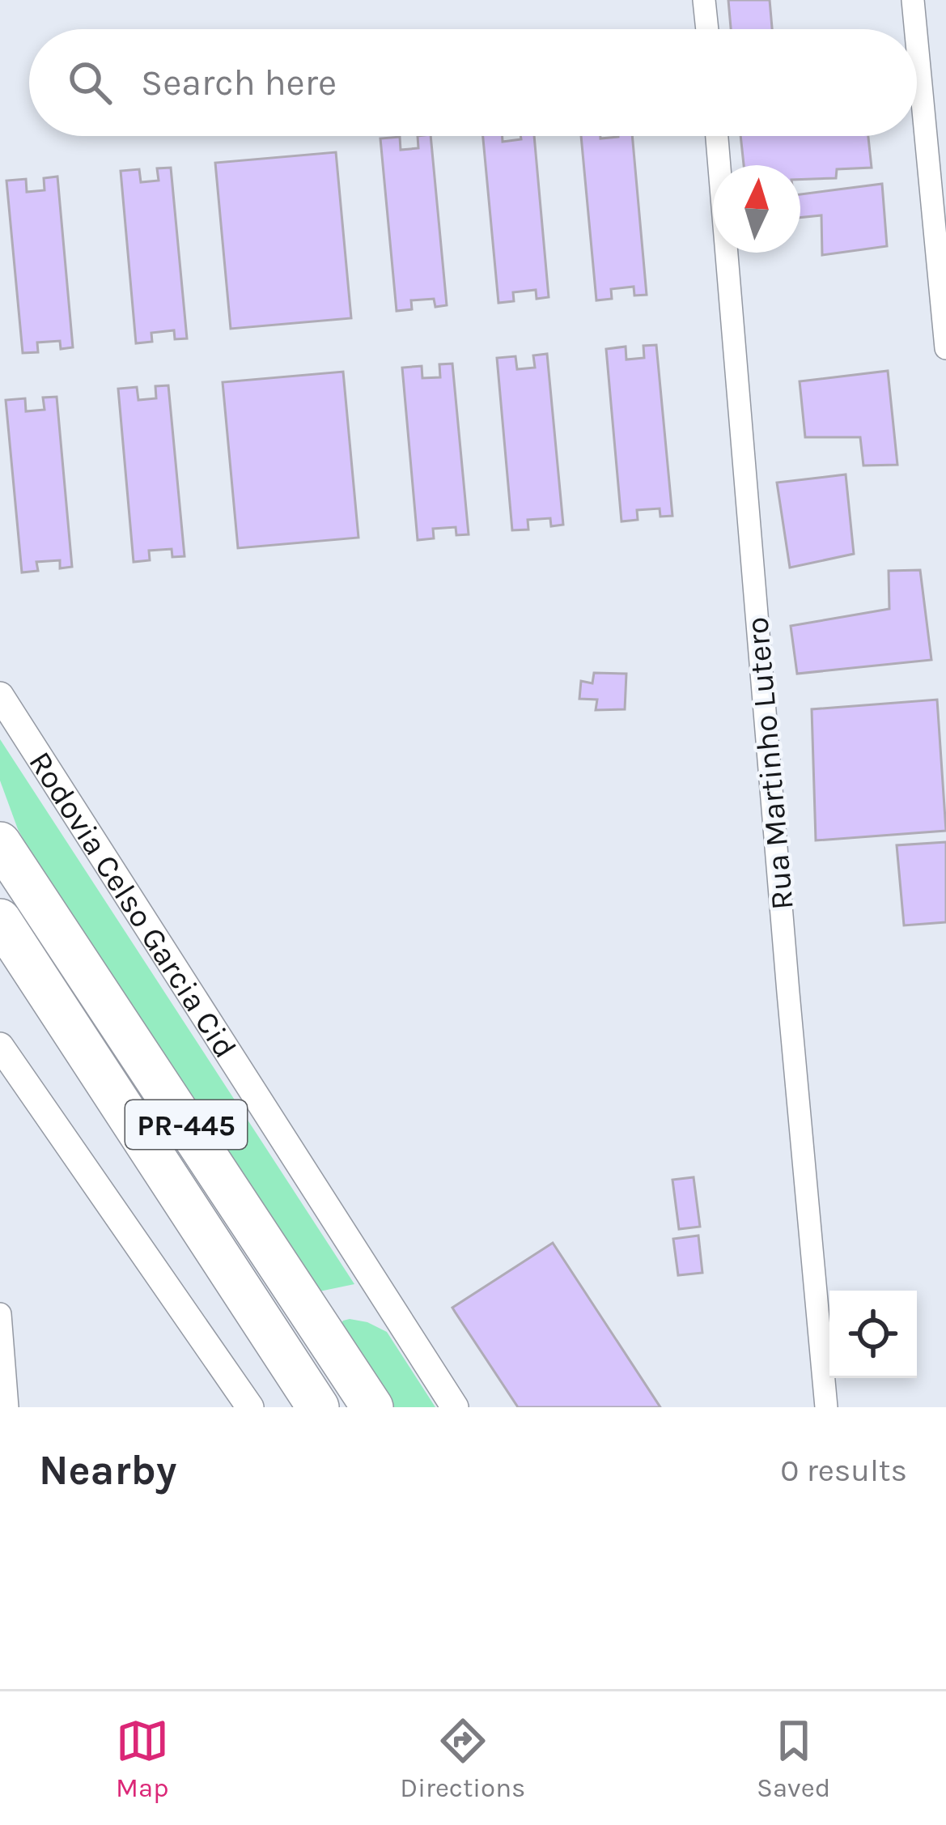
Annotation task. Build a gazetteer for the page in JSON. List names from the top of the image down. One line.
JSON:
{"streets":{"highway":["PR-445"],"street":["Rua Martinho Lutero","Rodovia Celso Garcia Cid"]},"north":"top","page":{"search":"Search here","heading":["Nearby","0 results"],"nav":["Map","Directions","Saved"]}}
